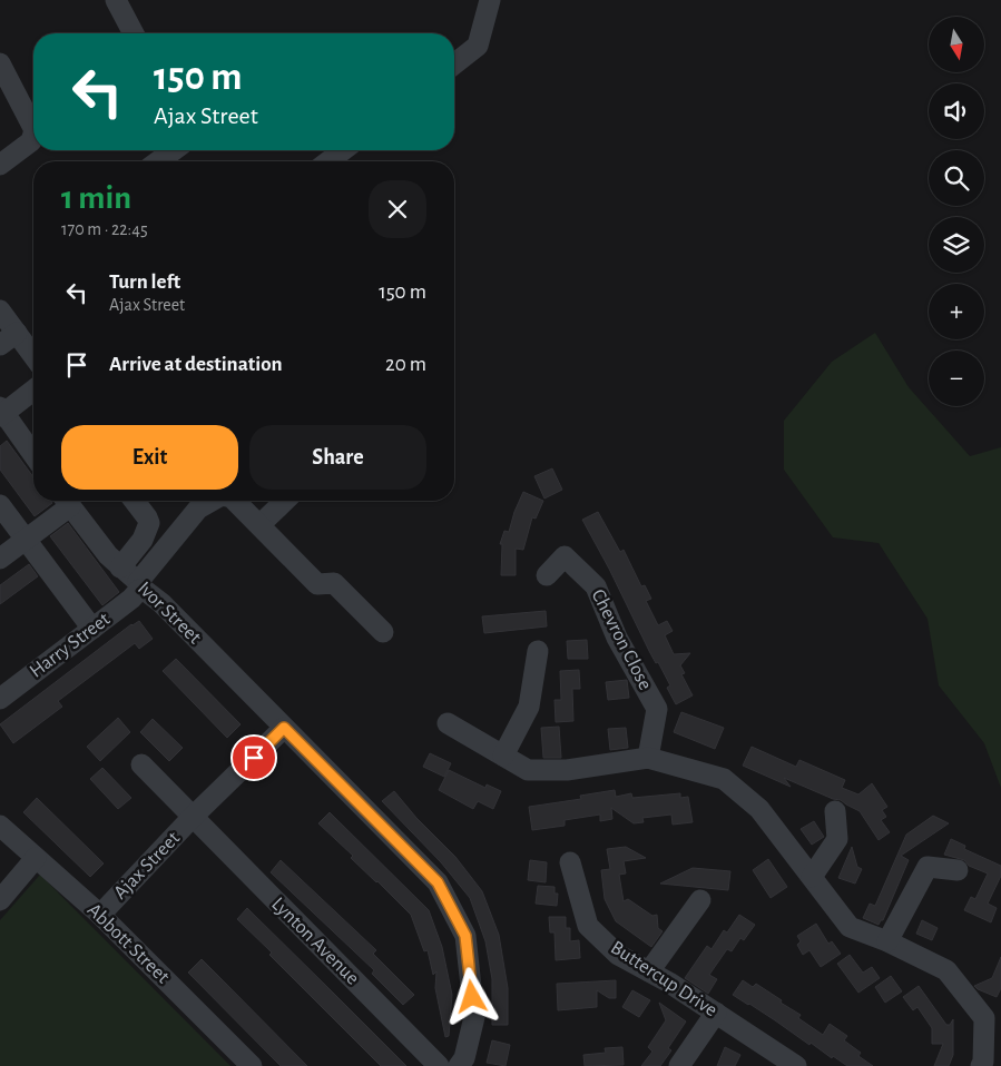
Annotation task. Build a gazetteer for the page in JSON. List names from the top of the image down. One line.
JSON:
{"streets":{"street":["Ivor Street","Chevron Close","Harry Street","Ajax Street","Lynton Avenue","Abbott Street","Buttercup Drive"]},"crossings":[["Ivor Street","Harry Street"],["Ivor Street","Ajax Street"],["Ajax Street","Lynton Avenue"],["Ajax Street","Abbott Street"]],"north":"bottom","page":{"map_buttons":["+","−"],"turn":["150 m","Ajax Street"],"heading":["1 min","170 m · 22:45"],"list":[{"name":"Turn left","note":"Ajax Street","value":"150 m"},{"name":"Arrive at destination","value":"20 m"}],"buttons":["Exit","Share"]}}
